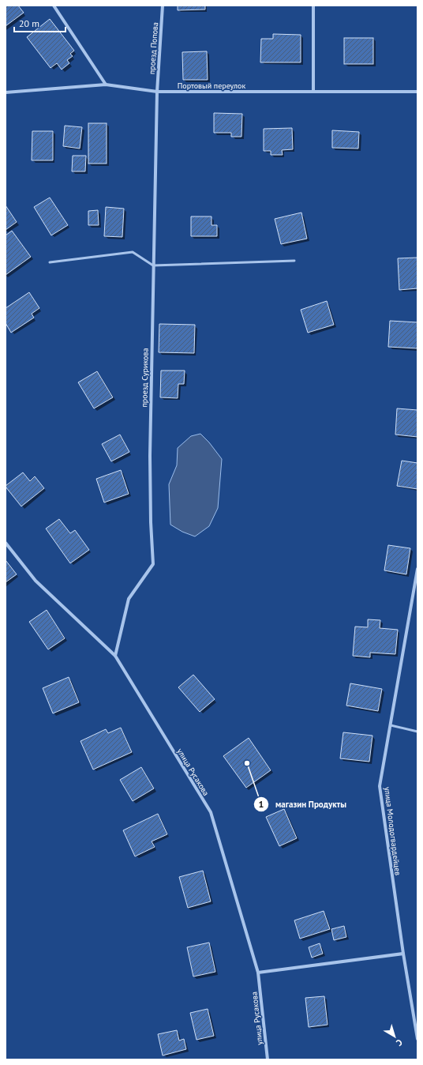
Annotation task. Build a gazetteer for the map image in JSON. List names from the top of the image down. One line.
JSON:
{"streets":{"street":["проезд Попова","Портовый переулок","проезд Сурикова","улица Русакова","улица Молодогвардейцев"]},"crossings":[["проезд Попова","Портовый переулок"],["проезд Попова","проезд Сурикова"],["Портовый переулок","проезд Сурикова"],["проезд Сурикова","улица Русакова"]],"places":["магазин Продукты"],"scale_bar":"20 m","north":"bottom right"}
